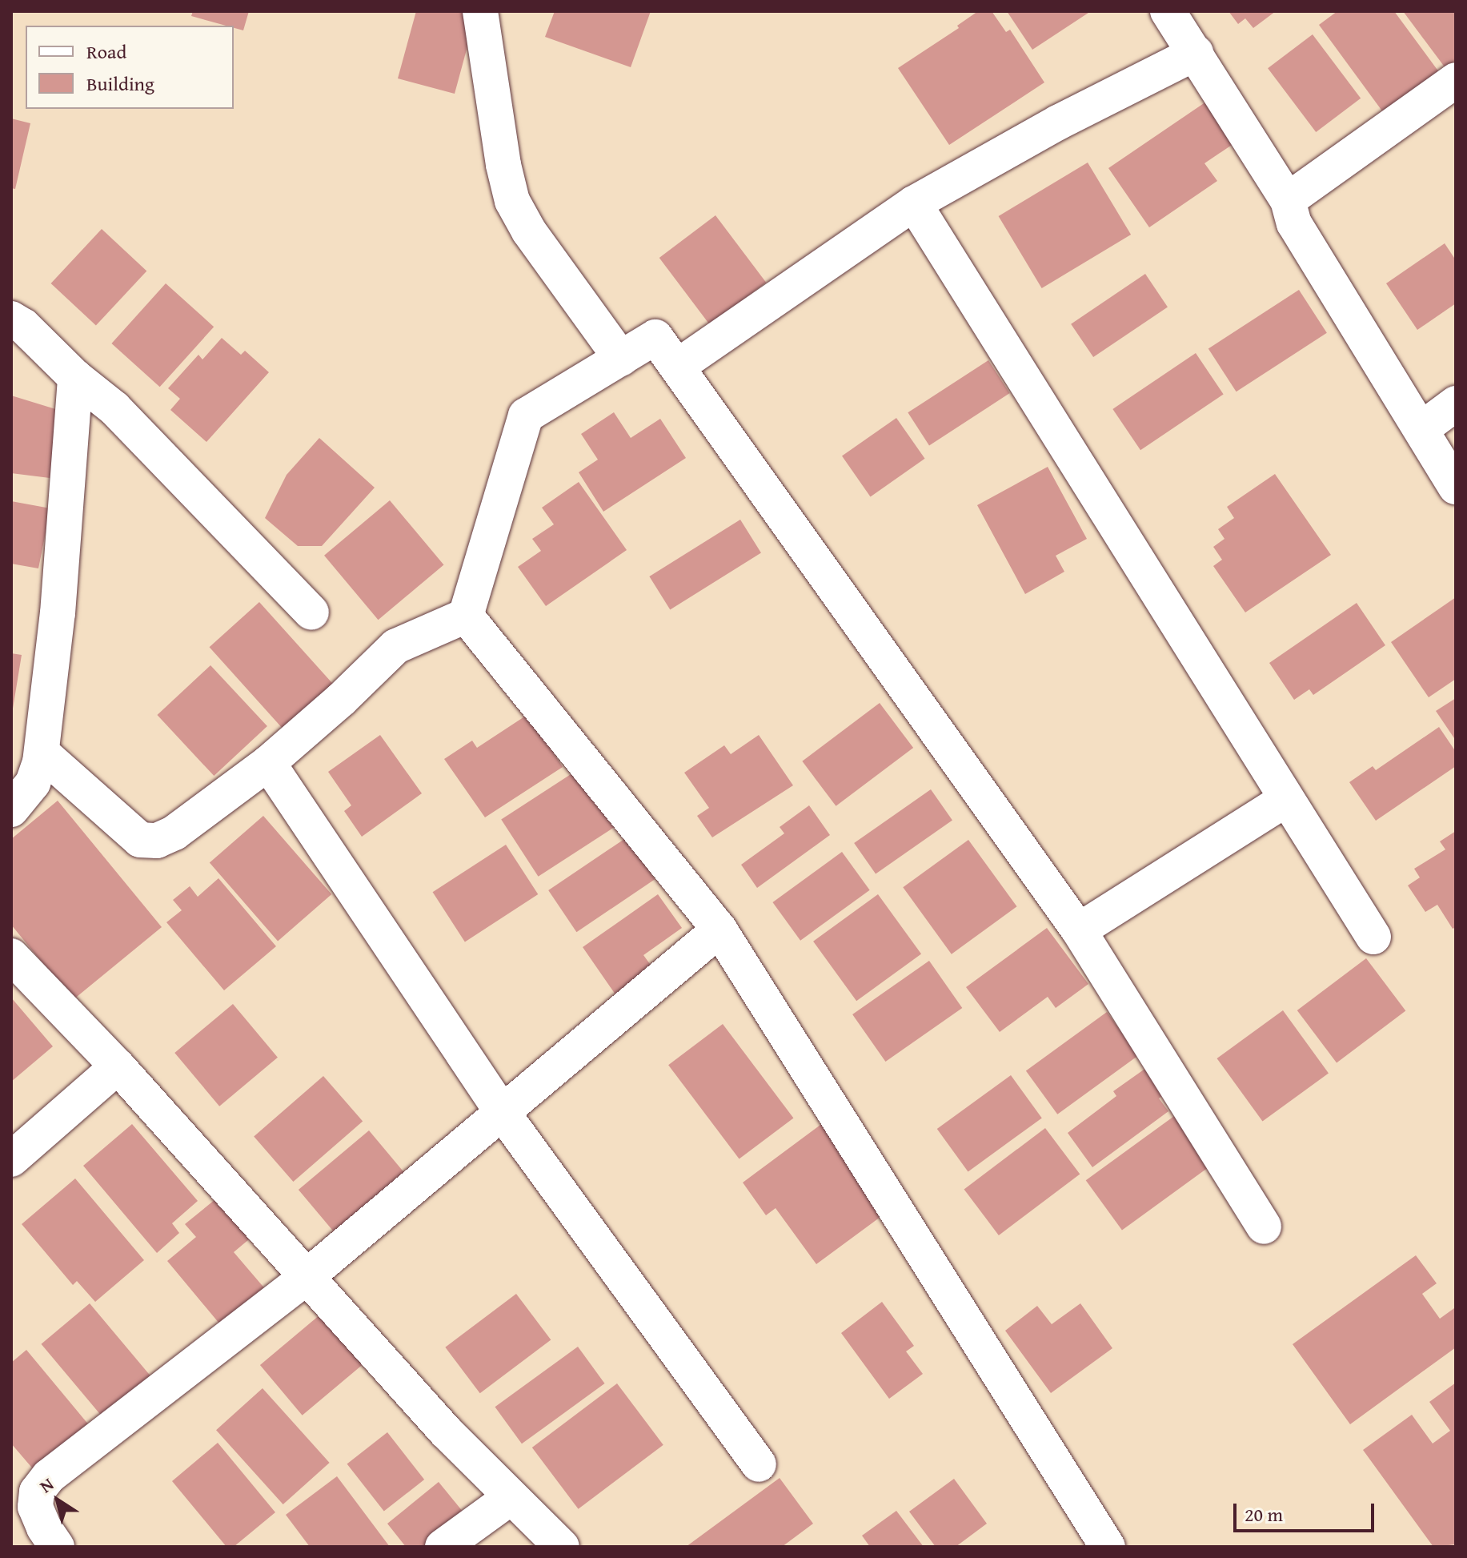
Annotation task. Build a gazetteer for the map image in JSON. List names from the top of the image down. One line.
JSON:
{"legend":["Road","Building"],"scale_bar":"20 m","north":"top left"}
